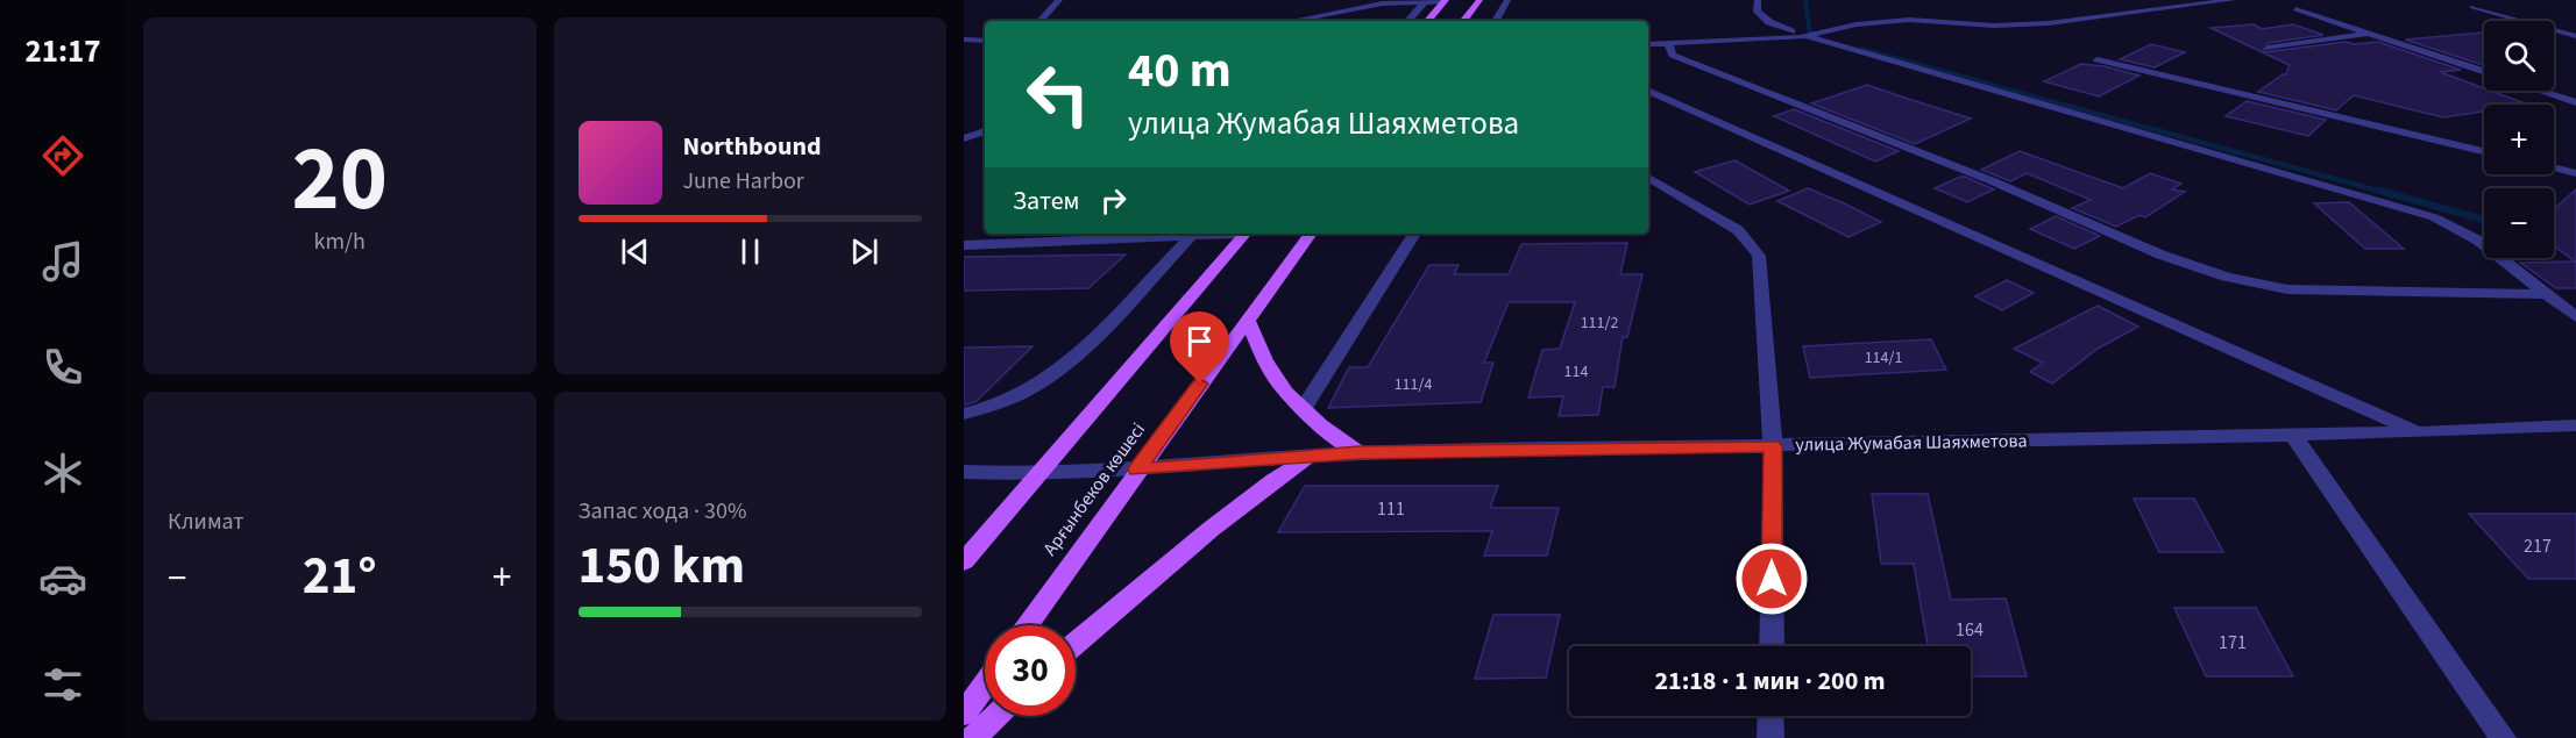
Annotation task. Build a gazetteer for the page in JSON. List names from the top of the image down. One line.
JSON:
{"streets":{"main road":["Арғынбеков көшесі"],"street":["улица Жумабая Шаяхметова"]},"crossings":[["улица Жумабая Шаяхметова","Арғынбеков көшесі"]],"house_numbers":["111/2","114/1","114","111/4","111","217","164","171"],"page":{"tabs":"21:17","tile":[["20","km/h"],"Климат",["Запас хода · 30%","150 km"]],"map_buttons":["+","−"],"turn":["40 m","улица Жумабая Шаяхметова"],"song":["Northbound","June Harbor"],"then":"Затем","heat":["−","21°","+"],"limit":"30","trip":"21:18 · 1 мин · 200 m"}}
